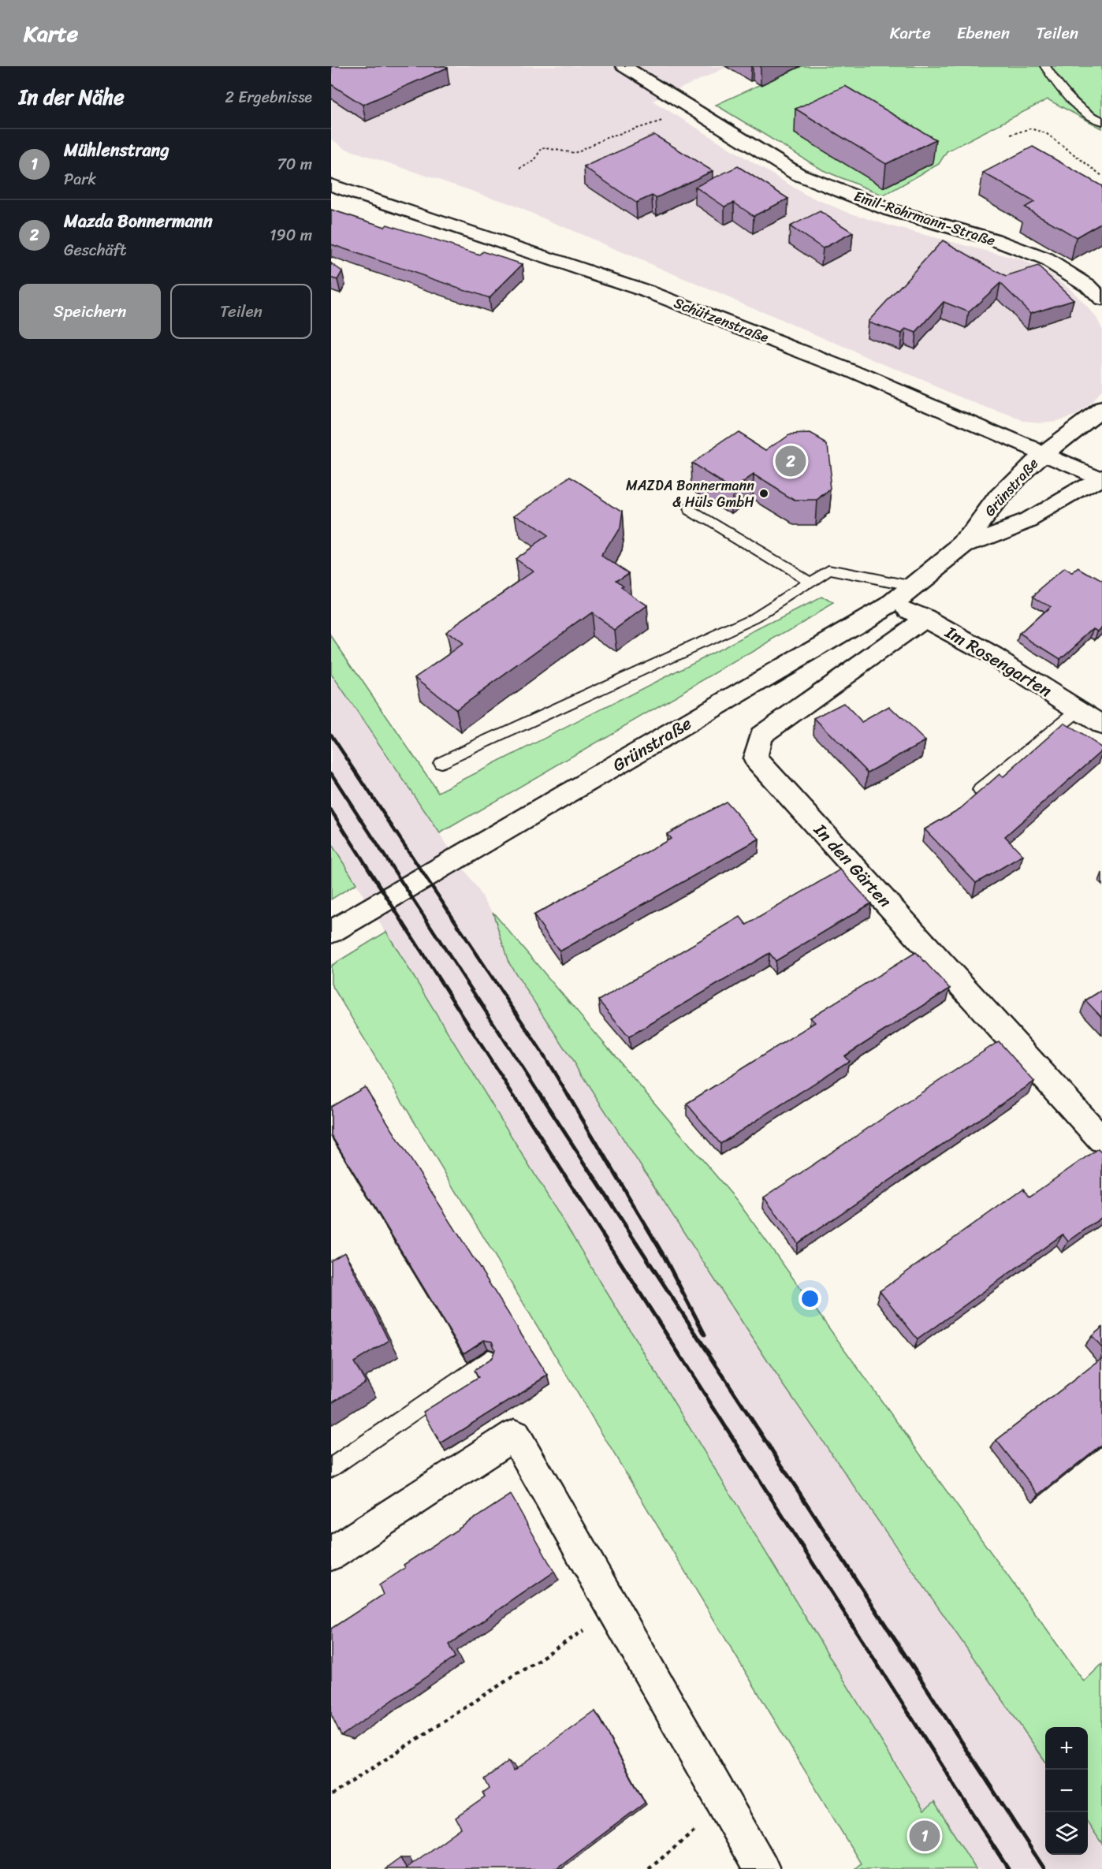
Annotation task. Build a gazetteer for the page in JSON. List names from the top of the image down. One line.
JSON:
{"streets":{"street":["Emil-Rohrmann-Straße","Schützenstraße","Grünstraße","Im Rosengarten","In den Gärten"]},"crossings":[["Schützenstraße","Grünstraße"],["Grünstraße","Im Rosengarten"],["Im Rosengarten","In den Gärten"]],"places":["MAZDA Bonnermann & Hüls GmbH"],"page":{"header":"Karte","nav":["Karte","Ebenen","Teilen"],"heading":["In der Nähe","2 Ergebnisse"],"list":[{"mark":"1","name":"Mühlenstrang","note":"Park","value":"70 m"},{"mark":"2","name":"Mazda Bonnermann","note":"Geschäft","value":"190 m"}],"buttons":["Speichern","Teilen"],"pins":["2","1"],"map_buttons":["+","−"]}}
